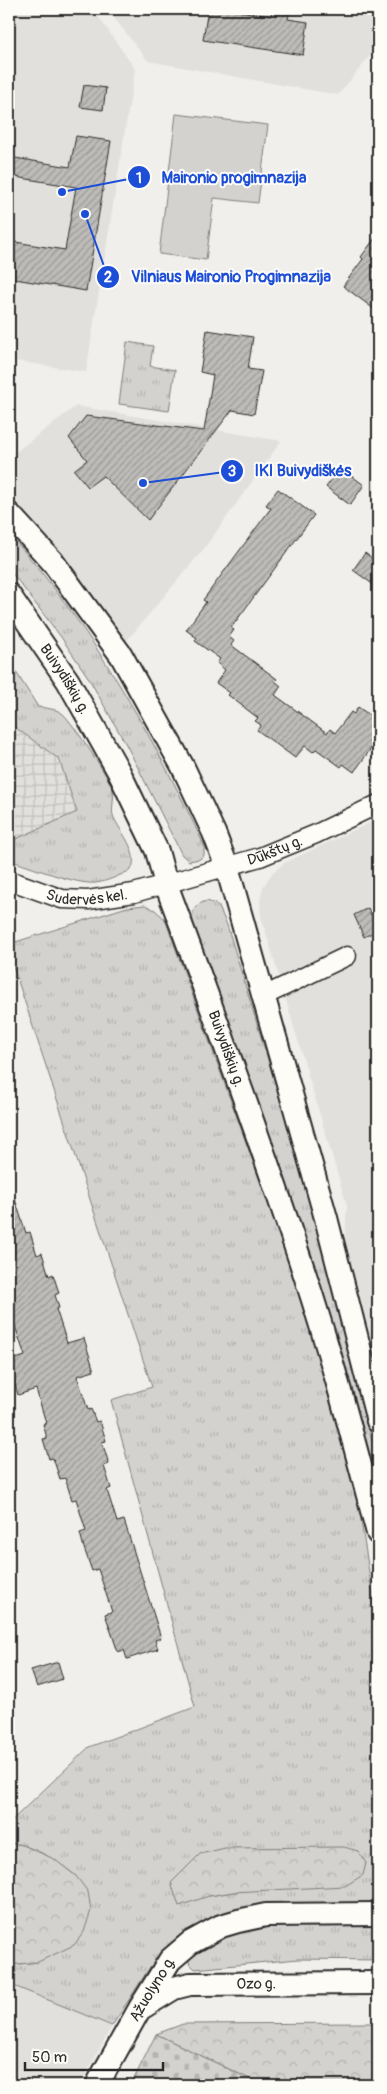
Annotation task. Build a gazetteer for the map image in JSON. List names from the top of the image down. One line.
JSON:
{"streets":{"main road":["Buivydiškių g.","Ozo g.","Ąžuolyno g."],"street":["Dūkštų g.","Sudervės kel."]},"crossings":[["Buivydiškių g.","Dūkštų g."],["Buivydiškių g.","Sudervės kel."],["Dūkštų g.","Sudervės kel."],["Ozo g.","Ąžuolyno g."]],"places":["Maironio progimnazija","Vilniaus Maironio Progimnazija","IKI Buivydiškės"],"scale_bar":"50 m"}
